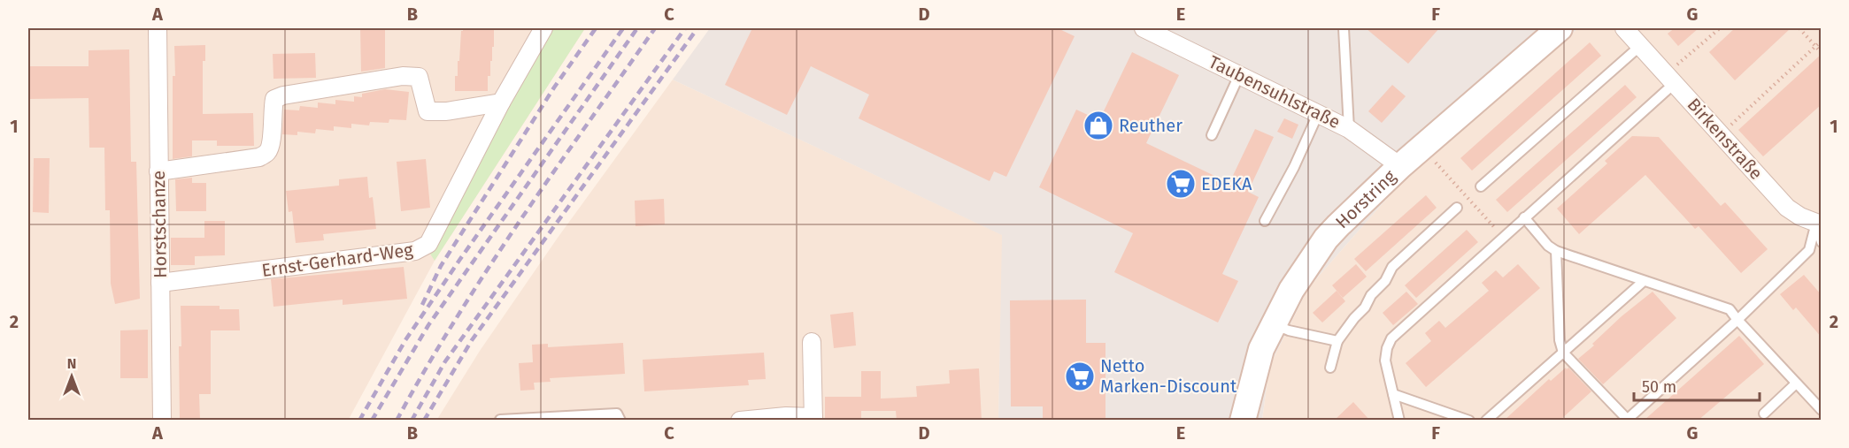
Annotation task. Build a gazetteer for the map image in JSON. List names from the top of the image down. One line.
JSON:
{"streets":{"street":["Taubensuhlstraße","Birkenstraße","Horstring","Horstschanze","Ernst-Gerhard-Weg"]},"crossings":[["Taubensuhlstraße","Horstring"],["Horstschanze","Ernst-Gerhard-Weg"]],"places":{"shop":["Reuther"],"supermarket":["EDEKA","Netto Marken-Discount"]},"scale_bar":"50 m","north":"top","grid":{"columns":["A","B","C","D","E","F","G"],"rows":["1","2"]}}
